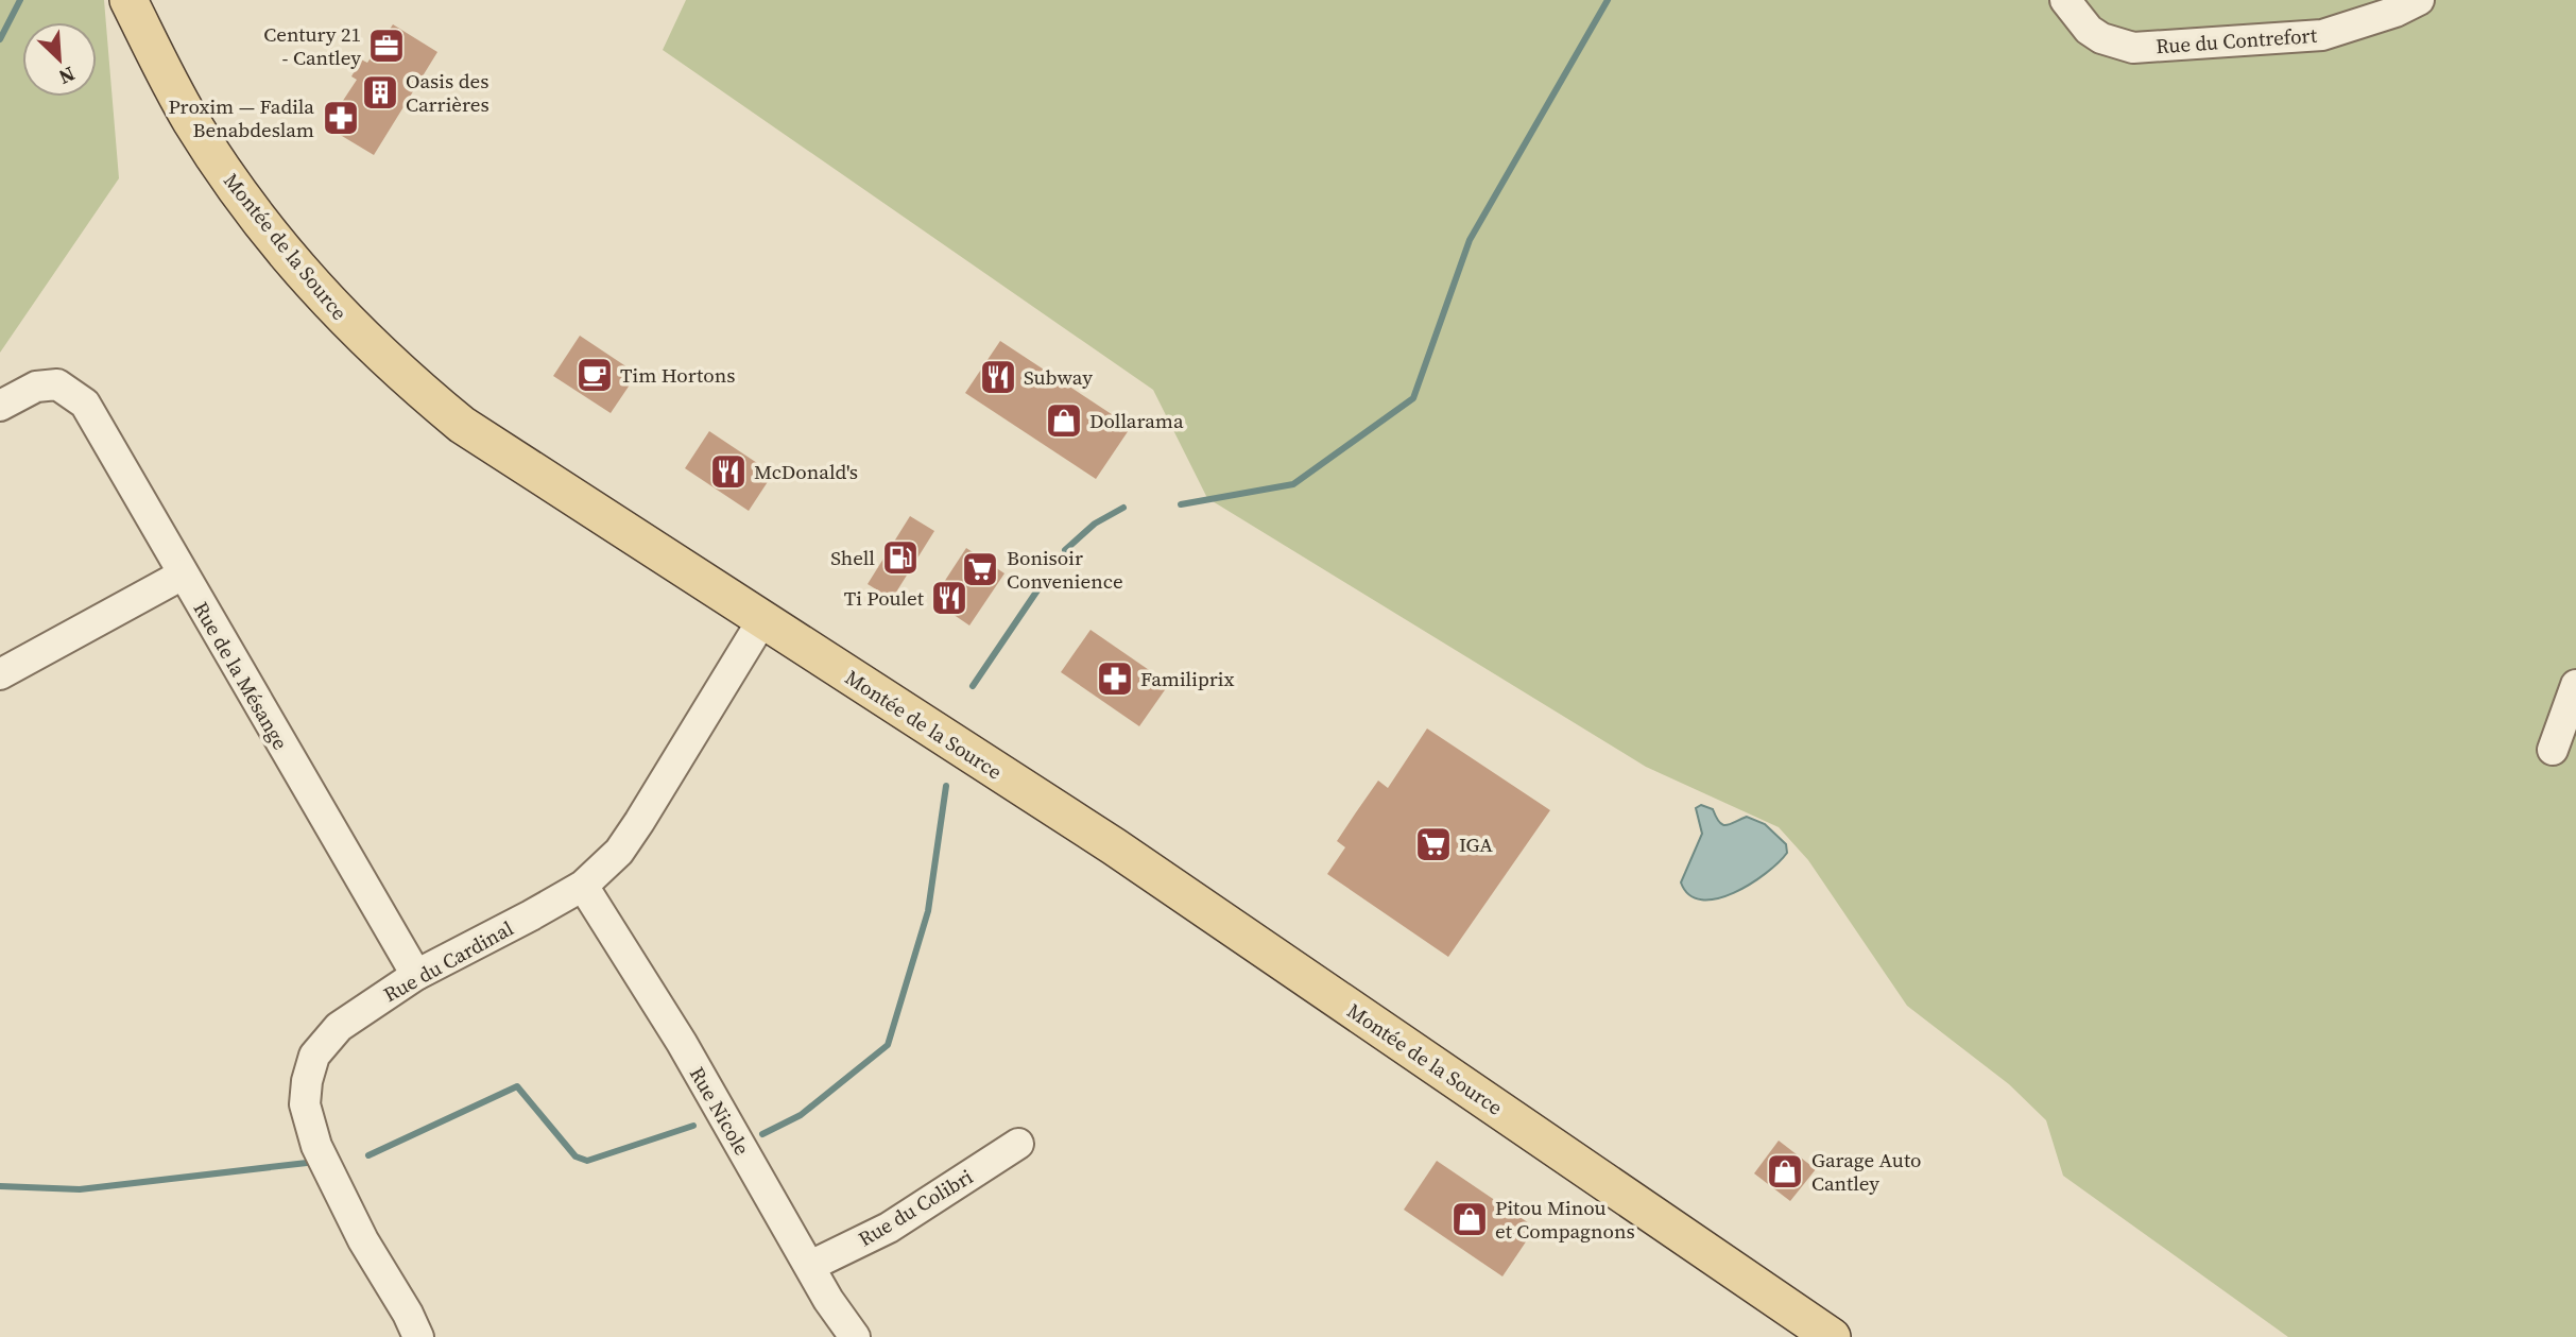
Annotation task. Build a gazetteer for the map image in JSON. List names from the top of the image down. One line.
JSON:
{"streets":{"main road":["Montée de la Source"],"street":["Rue du Contrefort","Rue de la Mésange","Rue du Cardinal","Rue Nicole","Rue du Colibri"]},"crossings":[["Montée de la Source","Rue du Cardinal"],["Rue de la Mésange","Rue du Cardinal"],["Rue du Cardinal","Rue Nicole"],["Rue Nicole","Rue du Colibri"]],"places":{"office":["Century 21 - Cantley"],"building":["Oasis des Carrières"],"pharmacy":["Proxim — Fadila Benabdeslam","Familiprix"],"cafe":["Tim Hortons"],"restaurant":["Subway","McDonald's","Ti Poulet"],"shop":["Dollarama","Garage Auto Cantley","Pitou Minou et Compagnons"],"fuel station":["Shell"],"supermarket":["Bonisoir Convenience","IGA"]},"north":"bottom right"}
